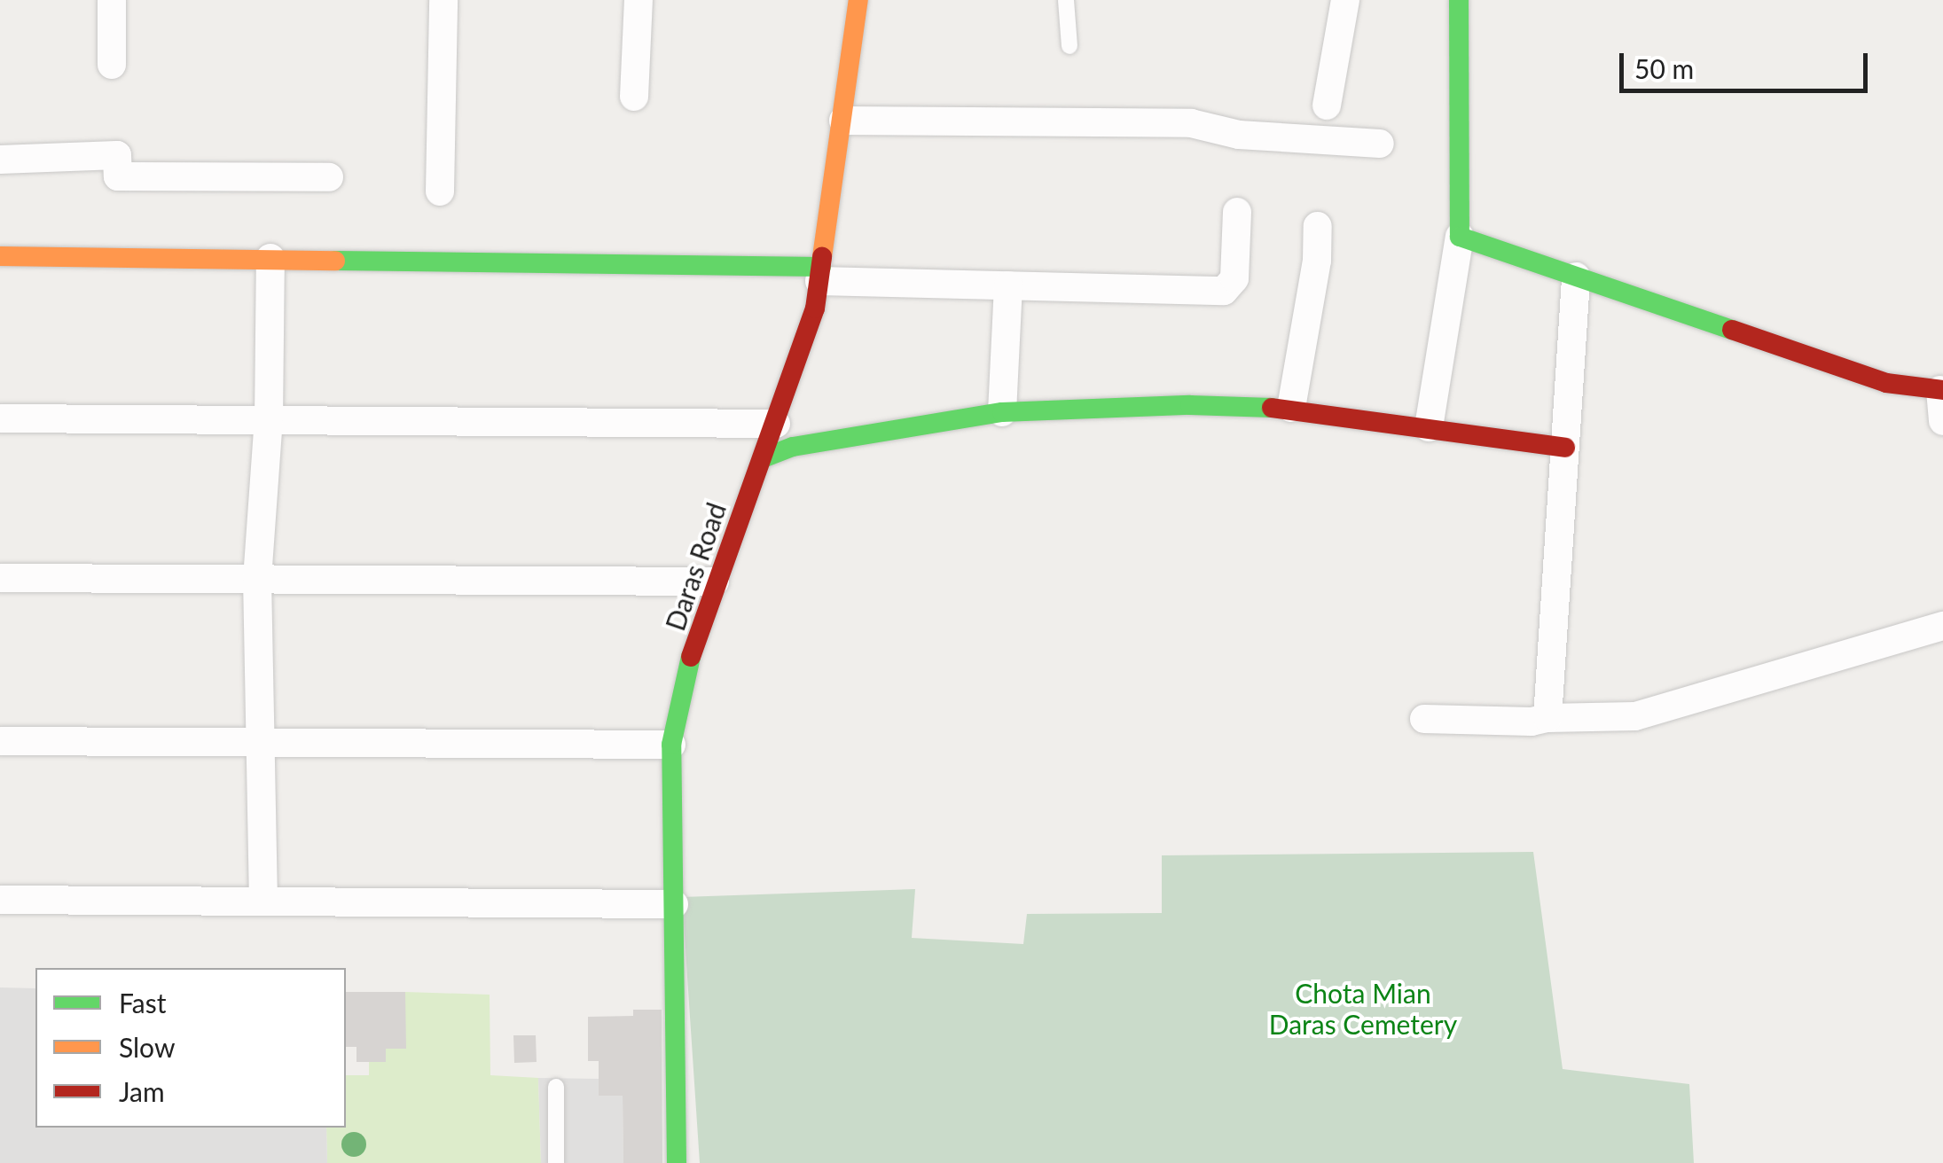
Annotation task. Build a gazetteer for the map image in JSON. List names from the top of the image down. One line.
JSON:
{"streets":{"street":["Daras Road"]},"parks":["Chota Mian Daras Cemetery"],"legend":["Fast","Slow","Jam"],"scale_bar":"50 m"}
